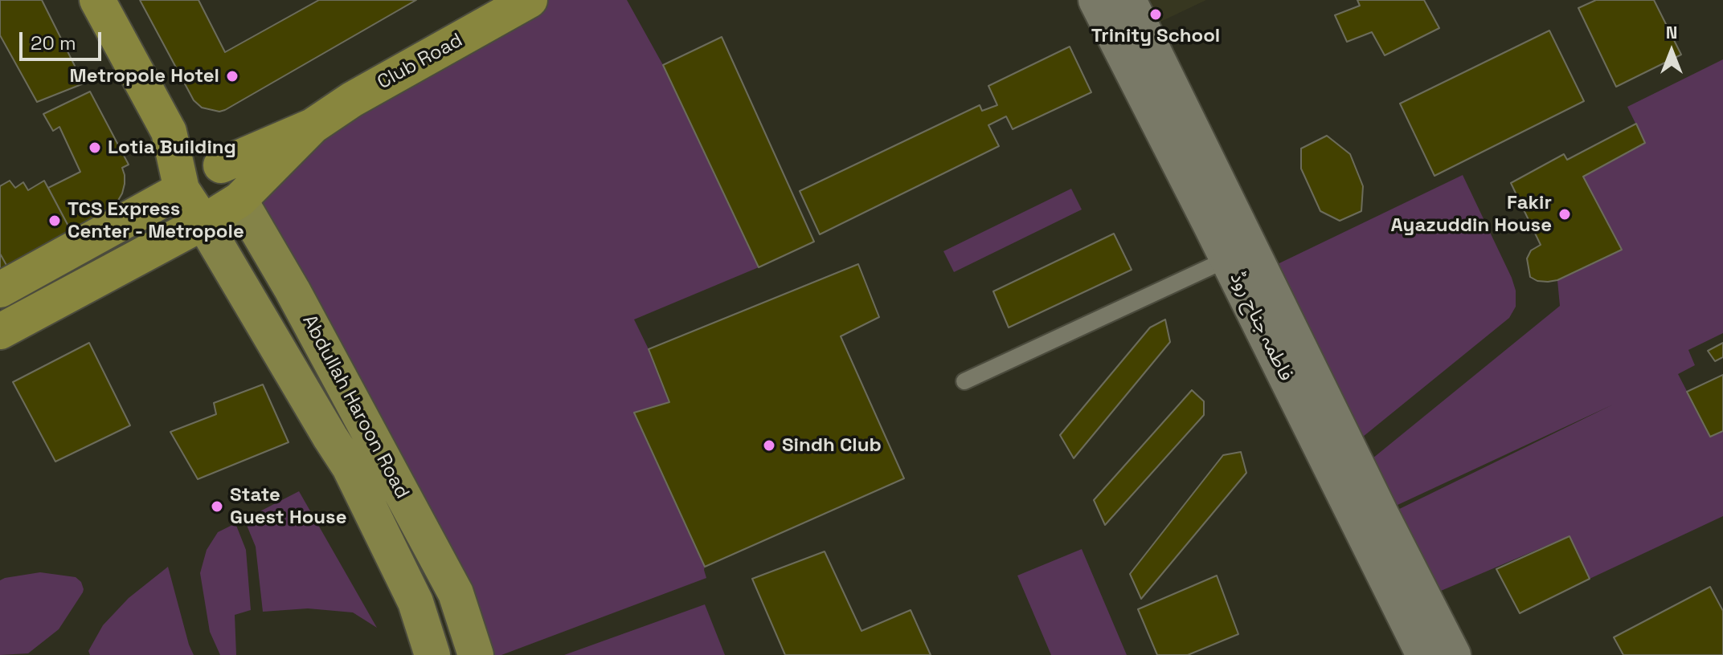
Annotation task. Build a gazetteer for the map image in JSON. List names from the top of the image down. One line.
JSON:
{"streets":{"highway":["Club Road","Abdullah Haroon Road"],"main road":["فاطمہ جناح روڈ"]},"places":["Trinity School","Metropole Hotel","Lotia Building","Fakir Ayazuddin House","TCS Express Center - Metropole","Sindh Club","State Guest House"],"scale_bar":"20 m","north":"top"}
